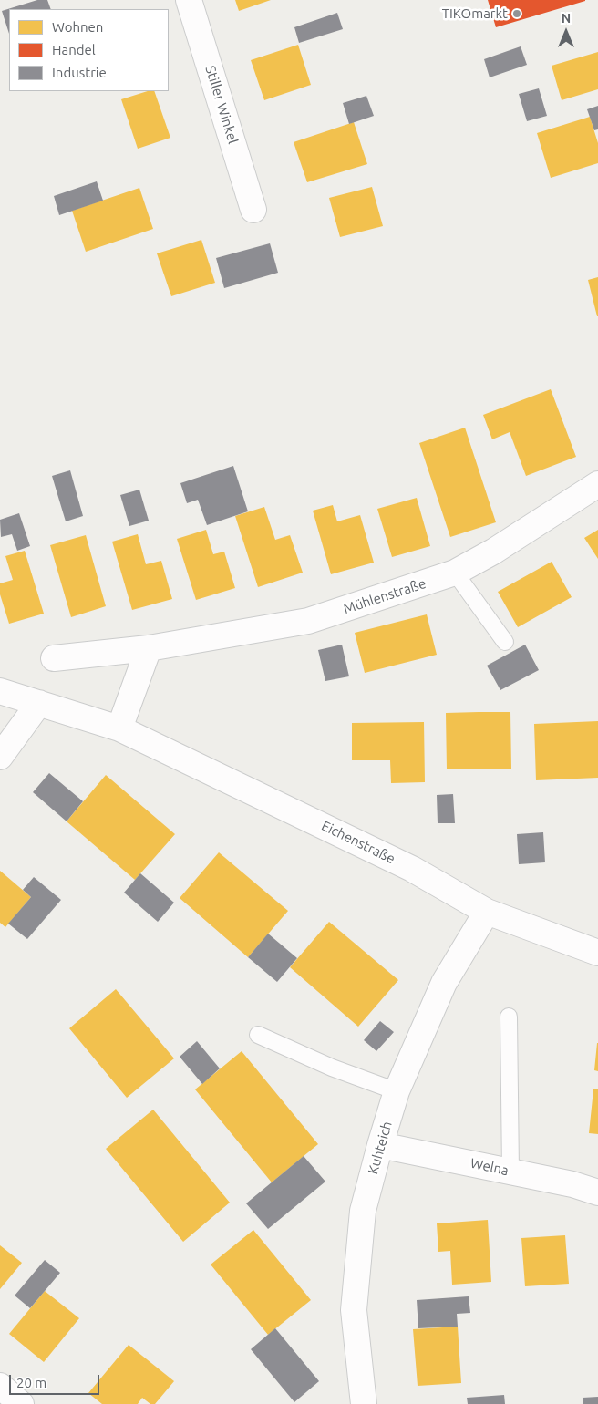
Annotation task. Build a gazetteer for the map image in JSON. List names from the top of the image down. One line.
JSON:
{"streets":{"street":["Stiller Winkel","Mühlenstraße","Eichenstraße","Kuhteich","Welna"]},"crossings":[["Eichenstraße","Kuhteich"],["Kuhteich","Welna"]],"places":["TIKOmarkt"],"legend":["Wohnen","Handel","Industrie"],"scale_bar":"20 m","north":"top"}
